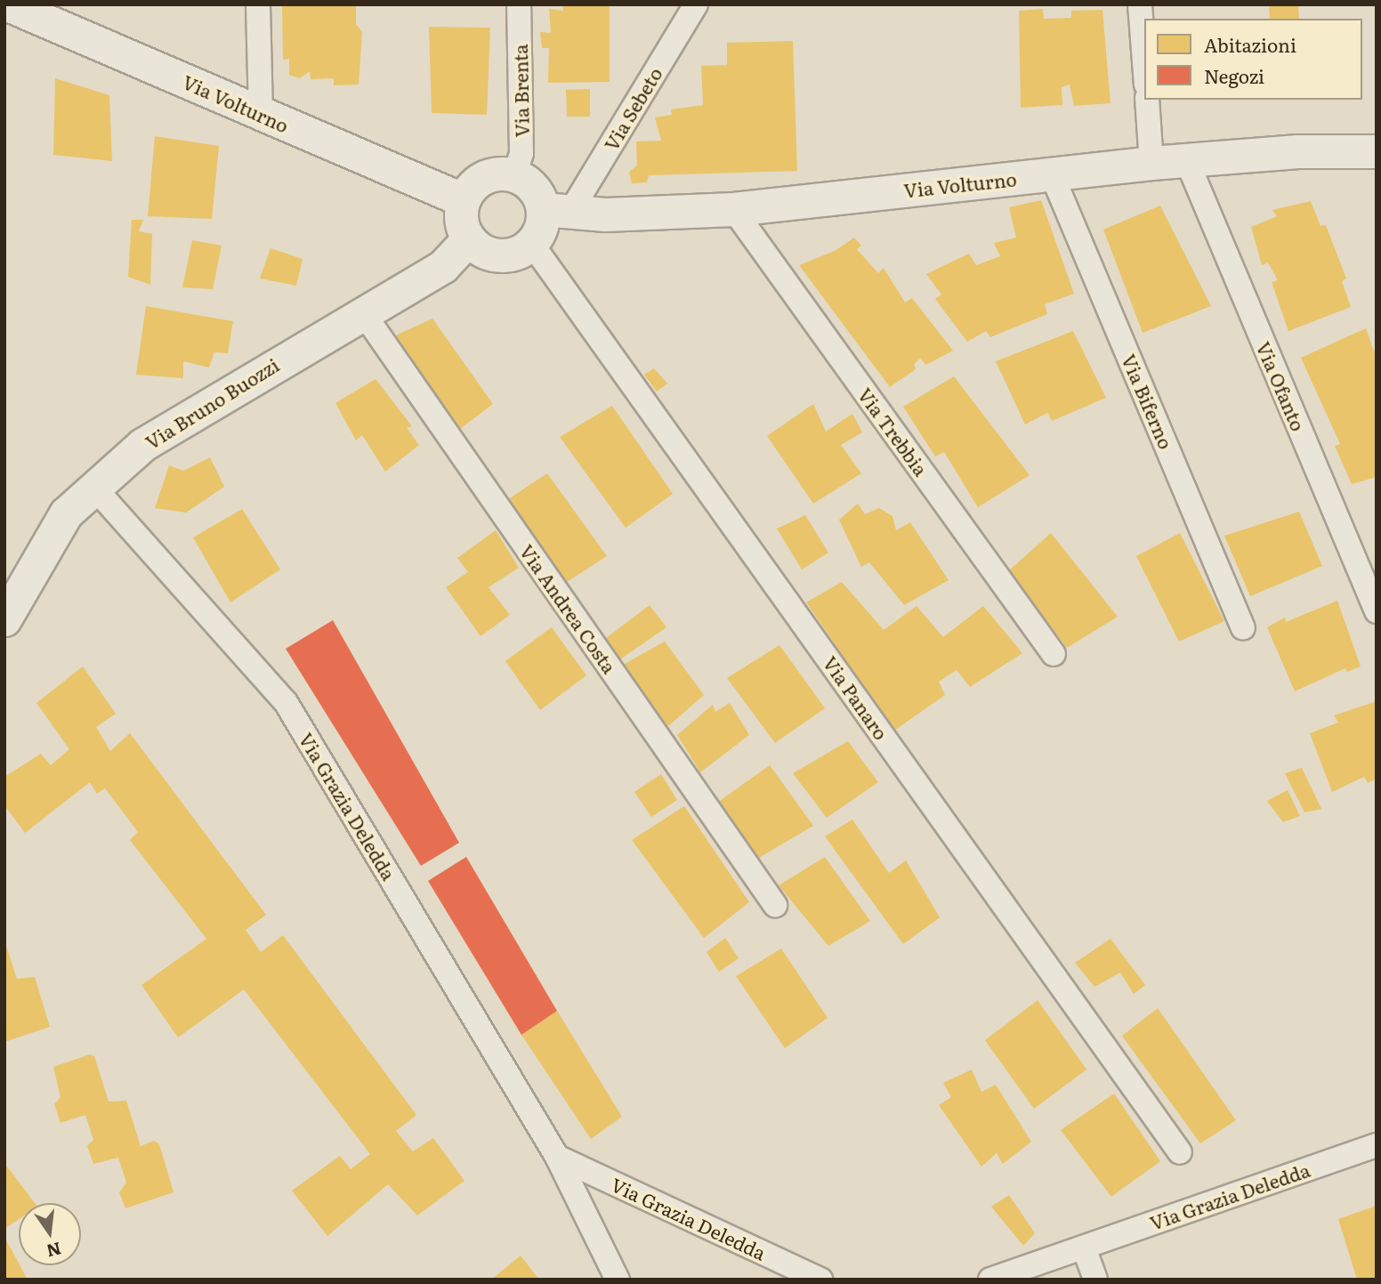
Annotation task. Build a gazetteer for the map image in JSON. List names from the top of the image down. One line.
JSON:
{"streets":{"street":["Via Brenta","Via Volturno","Via Sebeto","Via Ofanto","Via Biferno","Via Bruno Buozzi","Via Trebbia","Via Andrea Costa","Via Panaro","Via Grazia Deledda"]},"crossings":[["Via Brenta","Via Volturno"],["Via Brenta","Via Sebeto"],["Via Brenta","Via Bruno Buozzi"],["Via Brenta","Via Panaro"],["Via Volturno","Via Sebeto"],["Via Volturno","Via Ofanto"],["Via Volturno","Via Biferno"],["Via Volturno","Via Bruno Buozzi"],["Via Volturno","Via Trebbia"],["Via Volturno","Via Panaro"],["Via Sebeto","Via Bruno Buozzi"],["Via Sebeto","Via Panaro"],["Via Bruno Buozzi","Via Andrea Costa"],["Via Bruno Buozzi","Via Panaro"],["Via Bruno Buozzi","Via Grazia Deledda"]],"legend":["Abitazioni","Negozi"],"north":"bottom"}
